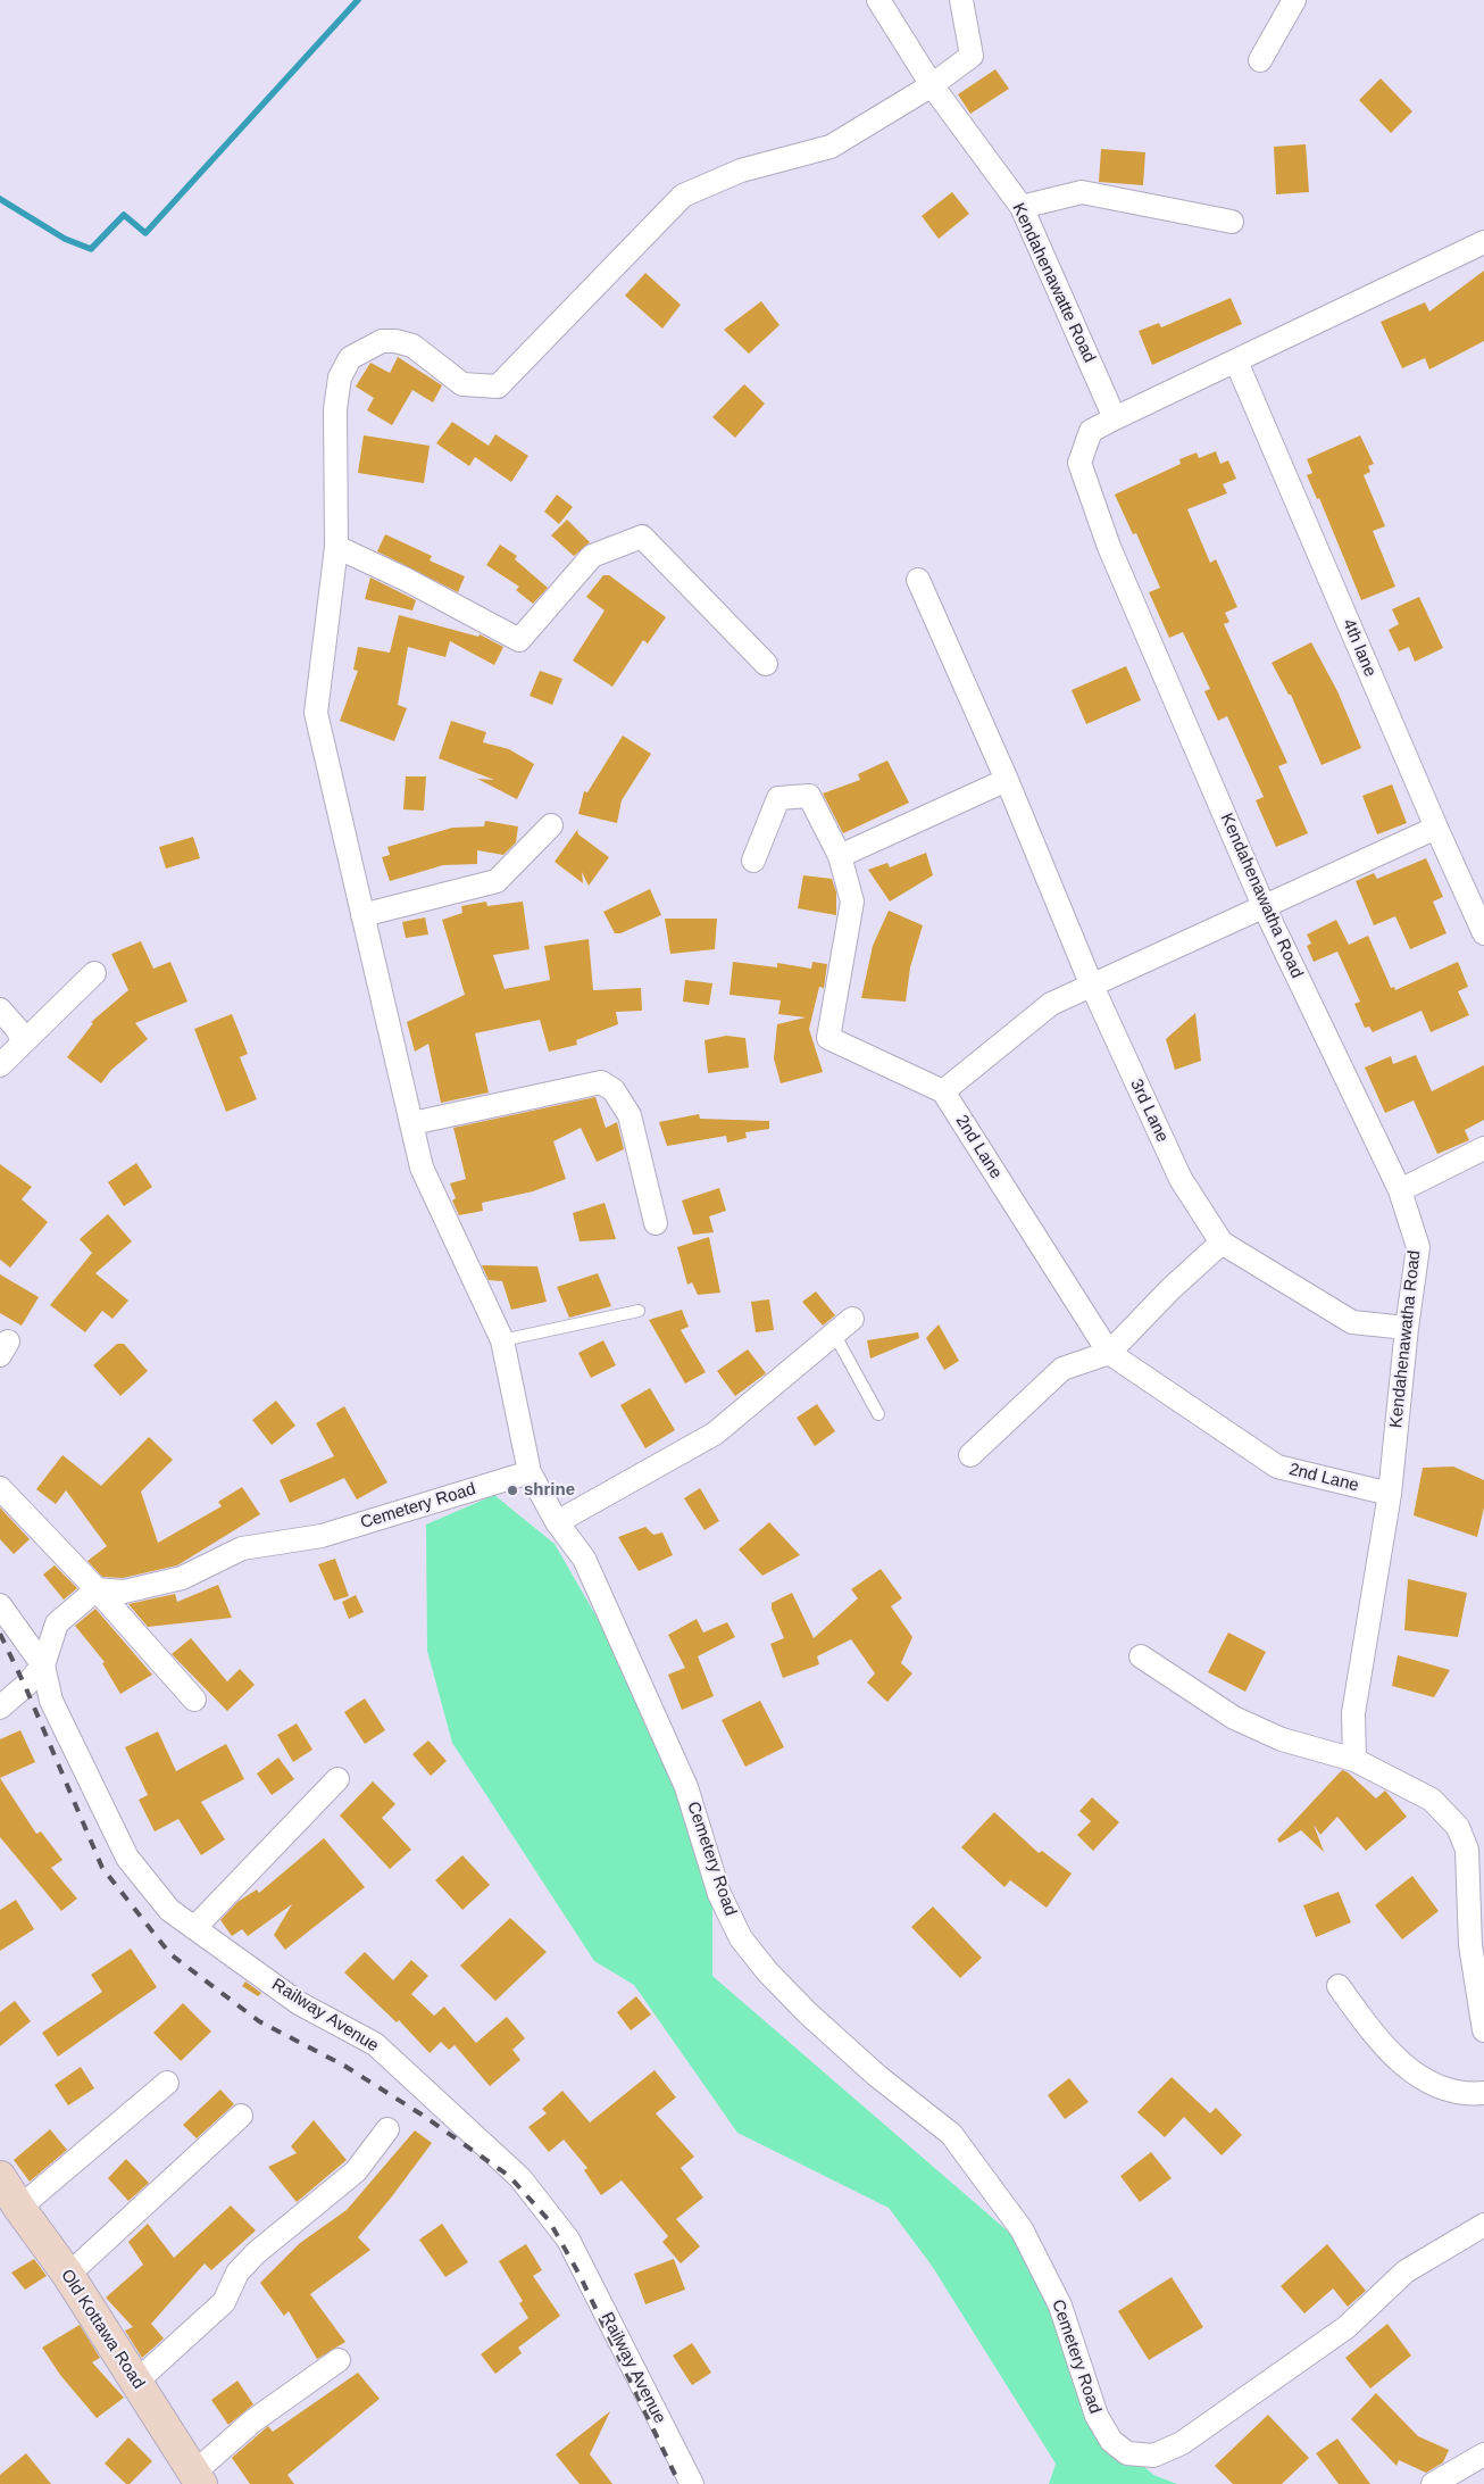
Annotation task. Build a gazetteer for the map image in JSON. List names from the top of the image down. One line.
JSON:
{"streets":{"street":["Kendahenawatte Road","4th lane","Kendahenawatha Road","3rd Lane","2nd Lane","Cemetery Road","Railway Avenue","Old Kottawa Road"]},"crossings":[["Kendahenawatte Road","Kendahenawatha Road"],["Kendahenawatha Road","3rd Lane"],["Kendahenawatha Road","2nd Lane"]],"places":["shrine"]}
